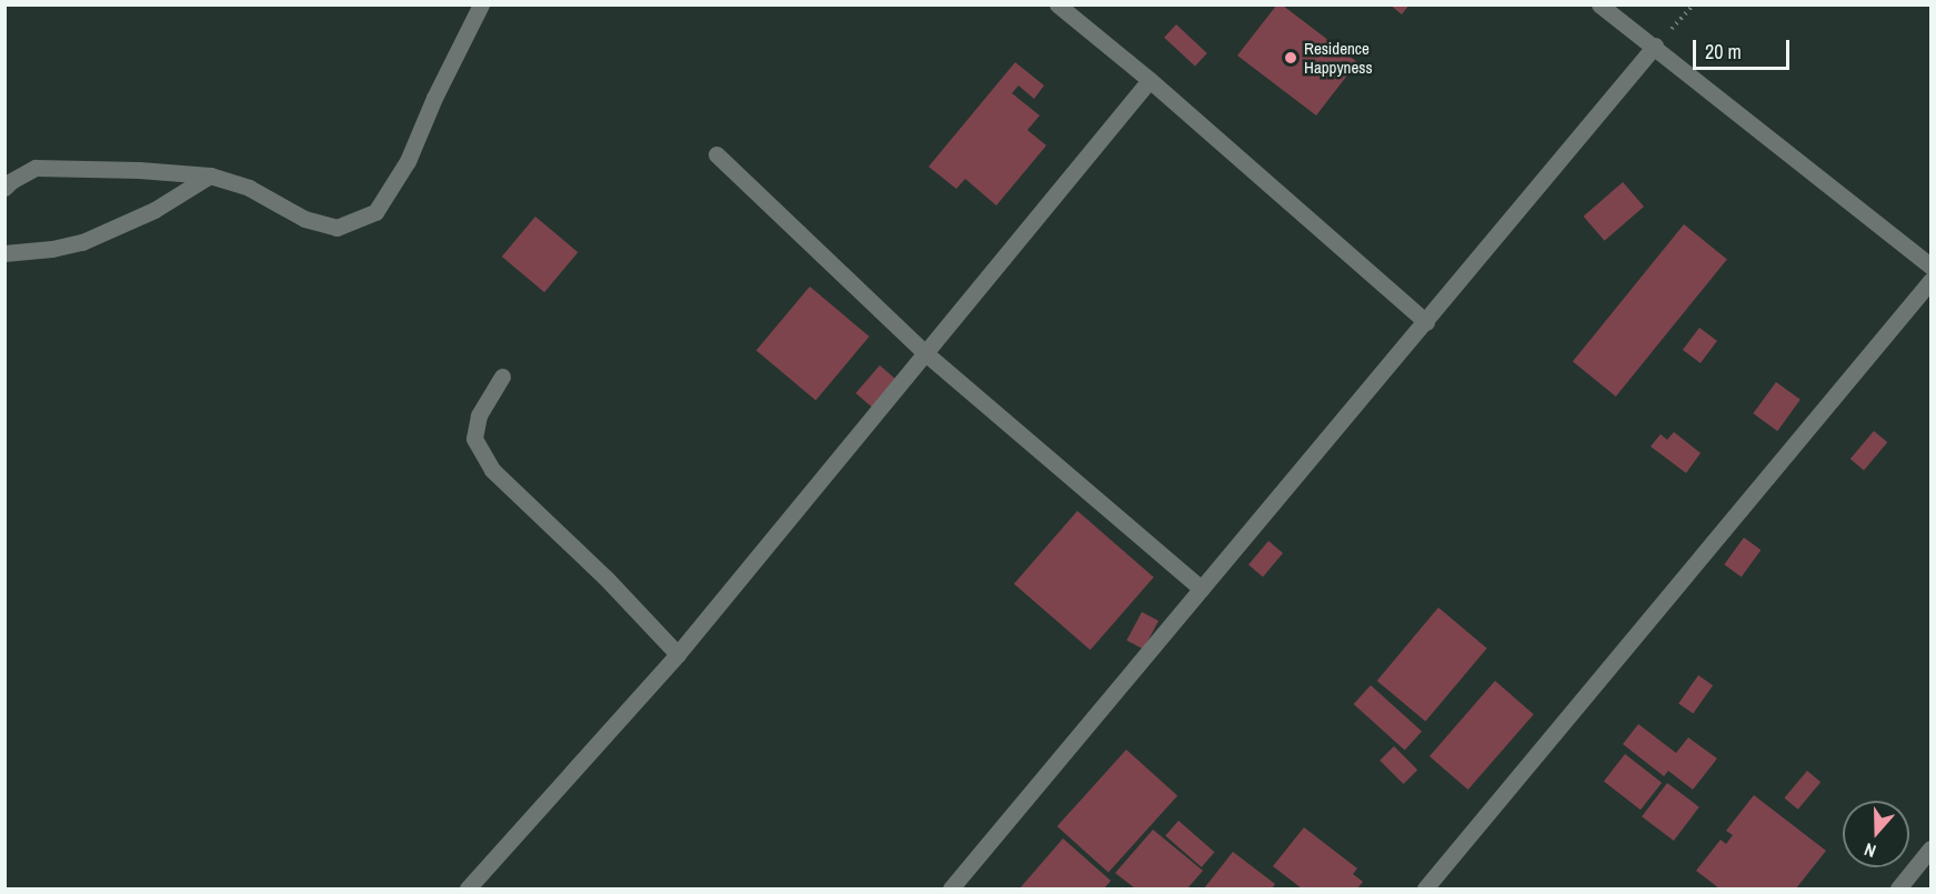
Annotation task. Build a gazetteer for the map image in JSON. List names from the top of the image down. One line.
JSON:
{"places":["Residence Happyness"],"scale_bar":"20 m","north":"bottom"}
